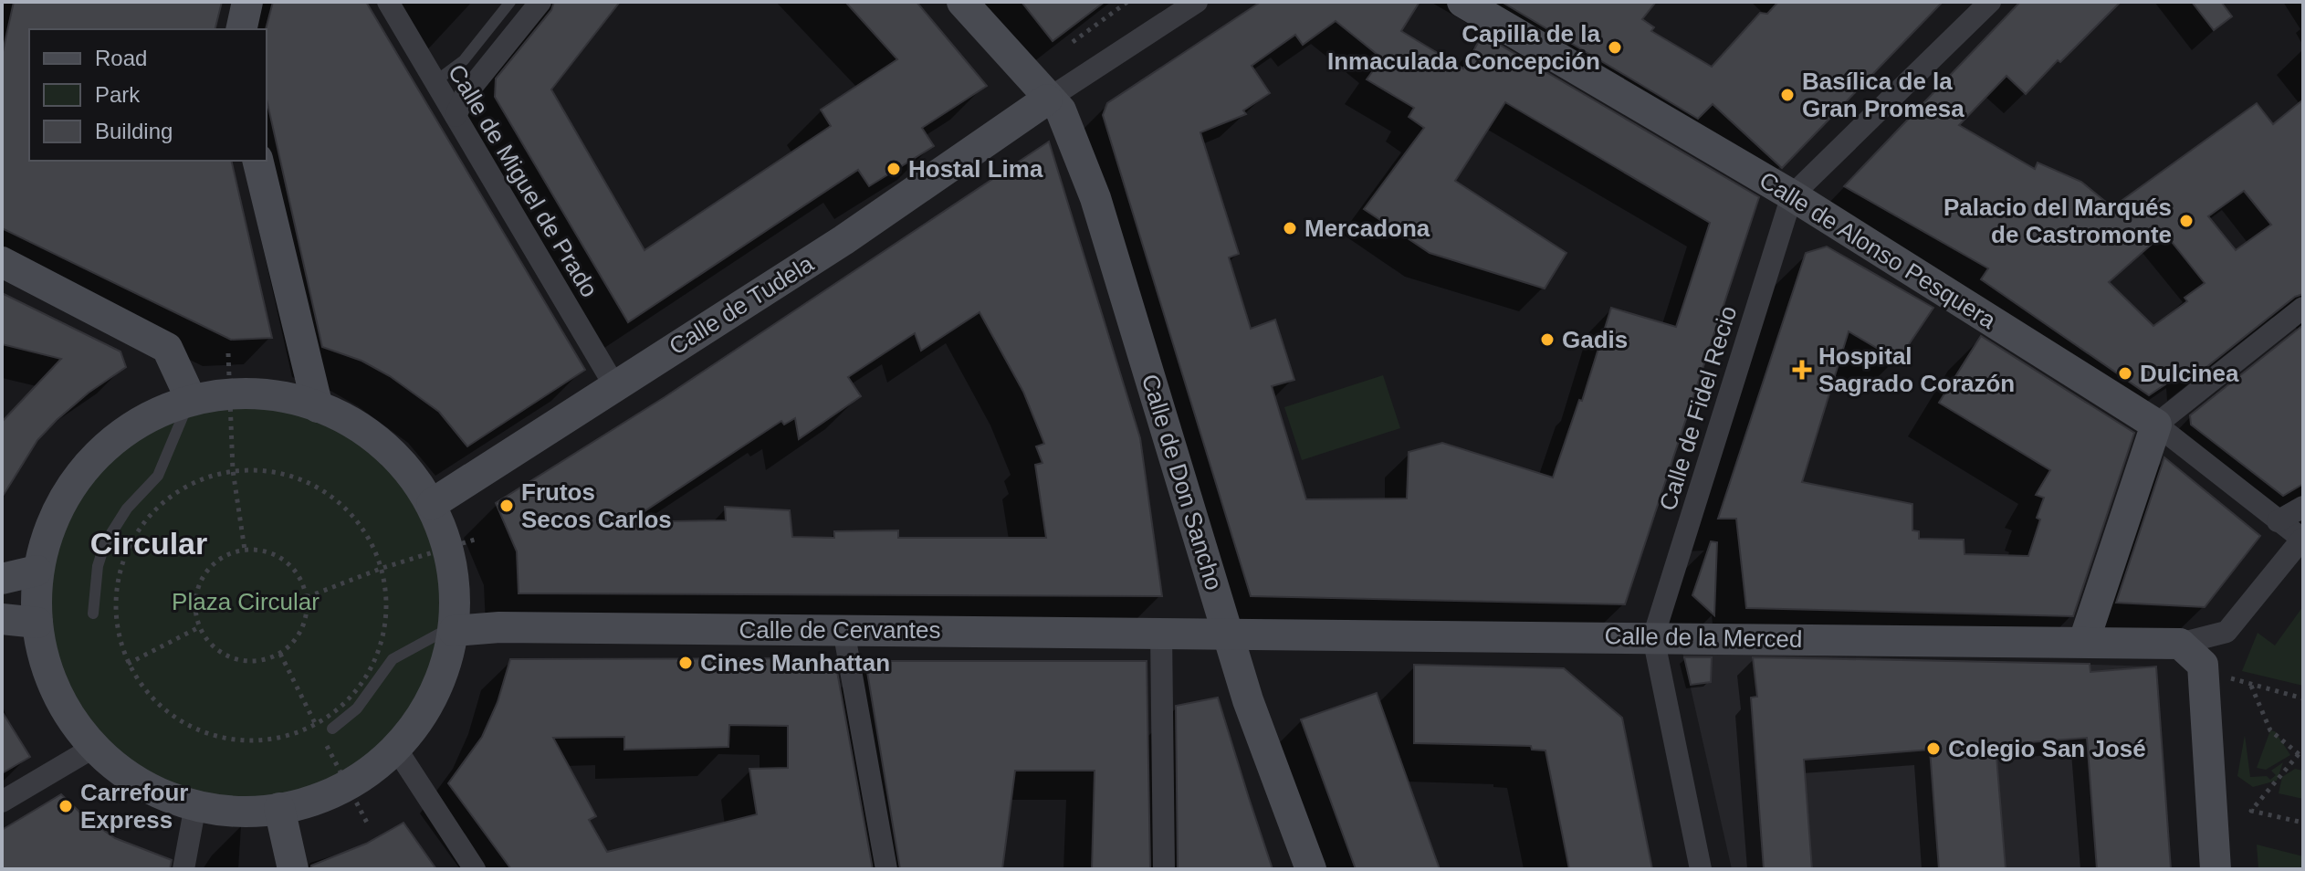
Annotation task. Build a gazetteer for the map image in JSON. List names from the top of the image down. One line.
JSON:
{"streets":{"street":["Calle de Miguel de Prado","Calle de Alonso Pesquera","Calle de Tudela","Calle de Fidel Recio","Calle de Don Sancho","Calle de Cervantes","Calle de la Merced"]},"crossings":[["Calle de Miguel de Prado","Calle de Tudela"],["Calle de Alonso Pesquera","Calle de Fidel Recio"],["Calle de Tudela","Calle de Don Sancho"],["Calle de Fidel Recio","Calle de la Merced"],["Calle de Don Sancho","Calle de Cervantes"],["Calle de Don Sancho","Calle de la Merced"],["Calle de Cervantes","Calle de la Merced"]],"districts":["Circular"],"parks":["Plaza Circular"],"places":{"other":["Capilla de la Inmaculada Concepción","Basílica de la Gran Promesa","Hostal Lima","Palacio del Marqués de Castromonte","Mercadona","Gadis","Dulcinea","Frutos Secos Carlos","Cines Manhattan","Colegio San José","Carrefour Express"],"health":["Hospital Sagrado Corazón"]},"legend":["Road","Park","Building"]}
